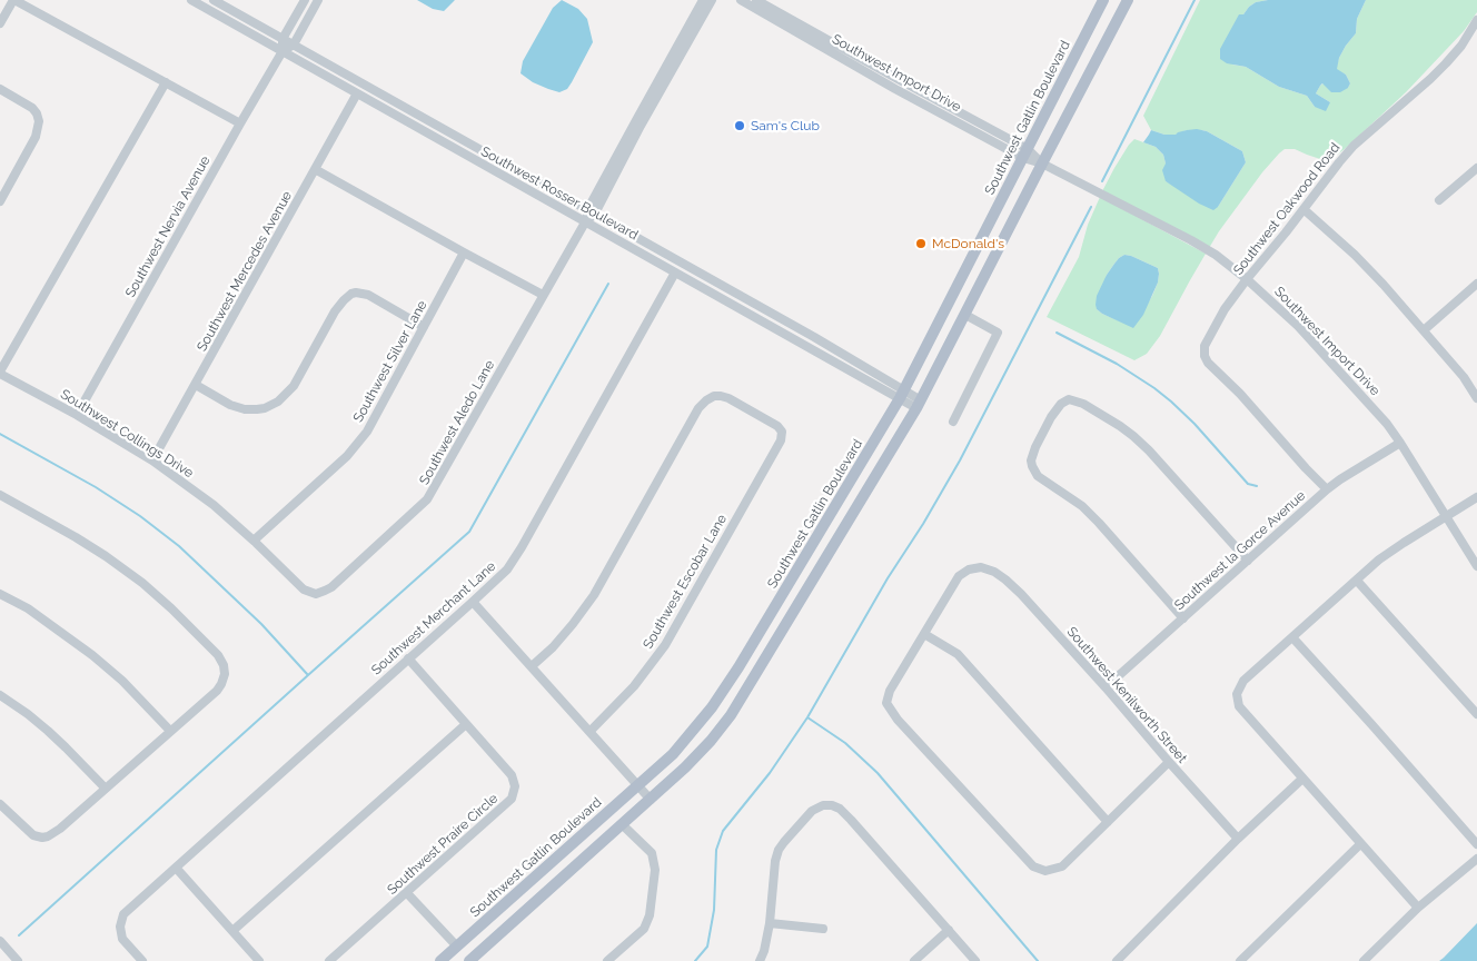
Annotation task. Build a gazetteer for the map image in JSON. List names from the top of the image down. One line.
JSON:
{"streets":{"main road":["Southwest Gatlin Boulevard"],"street":["Southwest Import Drive","Southwest Rosser Boulevard","Southwest Oakwood Road","Southwest Nervia Avenue","Southwest Mercedes Avenue","Southwest Silver Lane","Southwest Aledo Lane","Southwest Collings Drive","Southwest la Gorce Avenue","Southwest Escobar Lane","Southwest Merchant Lane","Southwest Kenilworth Street","Southwest Praire Circle"]},"crossings":[["Southwest Import Drive","Southwest Gatlin Boulevard"],["Southwest Import Drive","Southwest Oakwood Road"],["Southwest Import Drive","Southwest la Gorce Avenue"],["Southwest Gatlin Boulevard","Southwest Rosser Boulevard"],["Southwest Rosser Boulevard","Southwest Nervia Avenue"],["Southwest Rosser Boulevard","Southwest Mercedes Avenue"],["Southwest Rosser Boulevard","Southwest Aledo Lane"],["Southwest Rosser Boulevard","Southwest Merchant Lane"],["Southwest Oakwood Road","Southwest la Gorce Avenue"],["Southwest Nervia Avenue","Southwest Collings Drive"],["Southwest Mercedes Avenue","Southwest Collings Drive"],["Southwest Silver Lane","Southwest Collings Drive"],["Southwest Aledo Lane","Southwest Collings Drive"],["Southwest la Gorce Avenue","Southwest Kenilworth Street"],["Southwest Merchant Lane","Southwest Praire Circle"]],"places":["Sam's Club","McDonald's"]}
